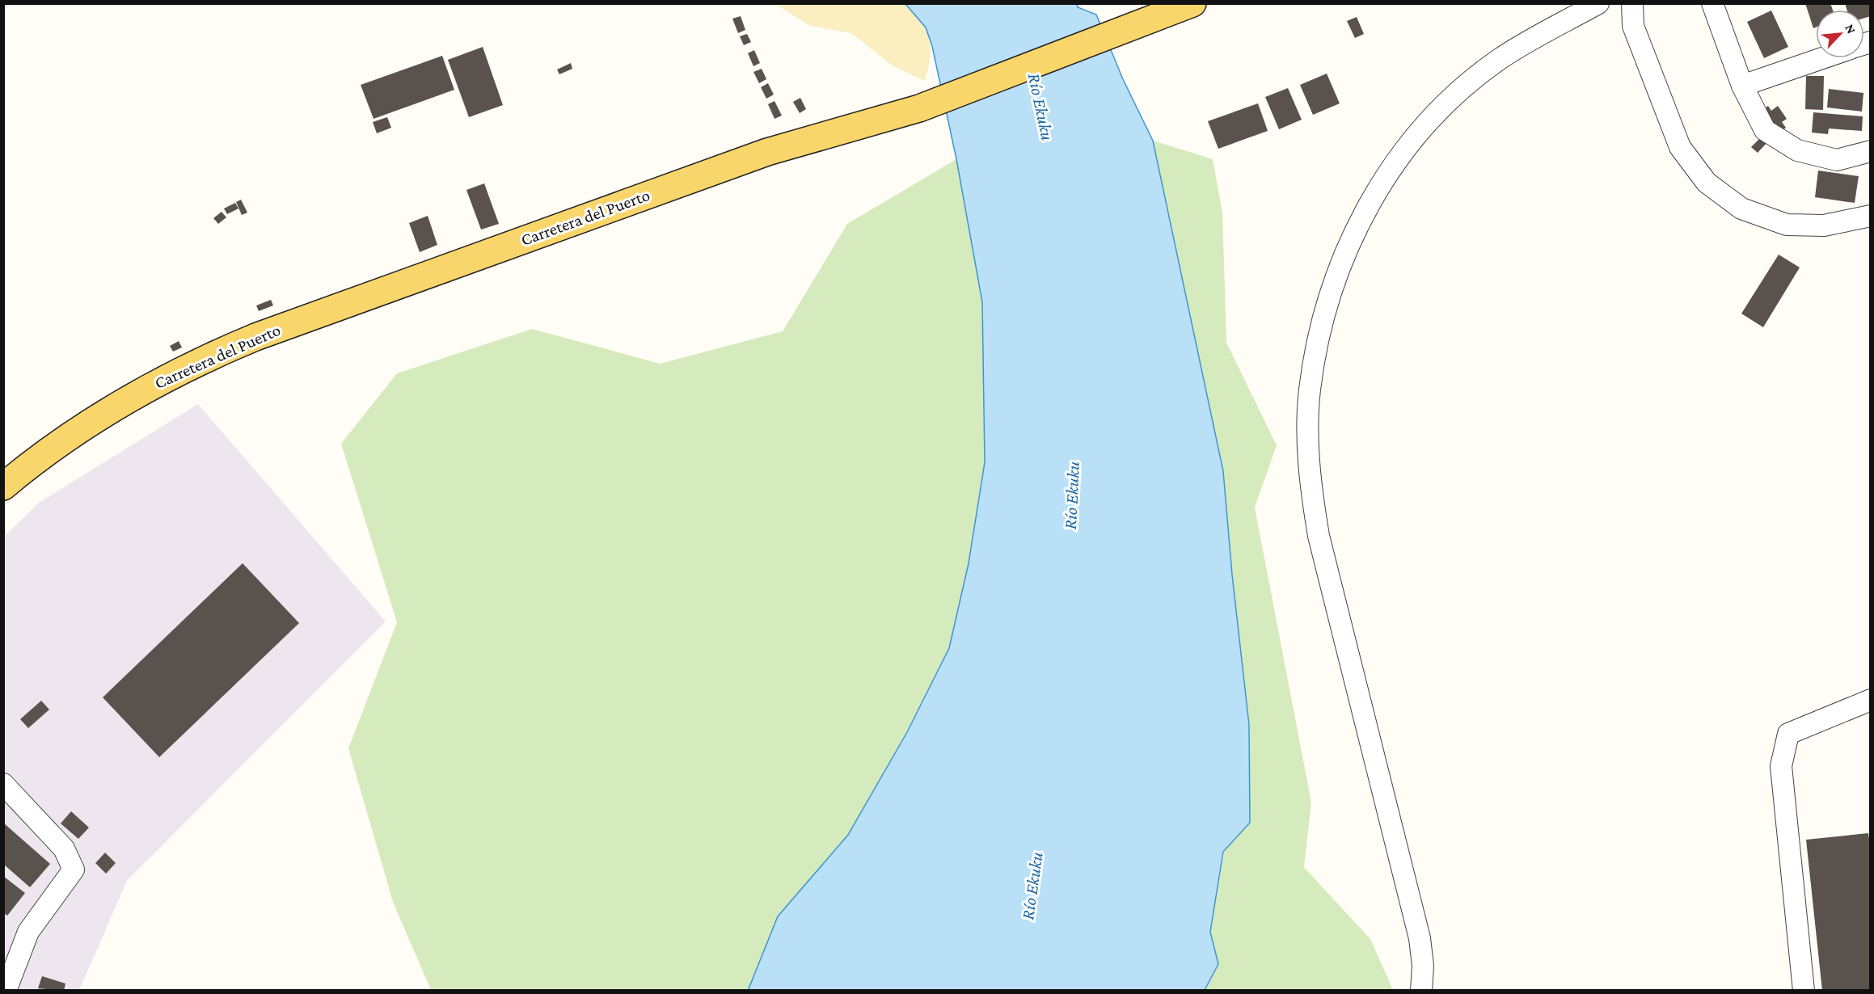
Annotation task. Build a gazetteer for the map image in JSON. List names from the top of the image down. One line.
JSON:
{"streets":{"main road":["Carretera del Puerto"]},"water":["Río Ekuku"],"north":"top right"}
